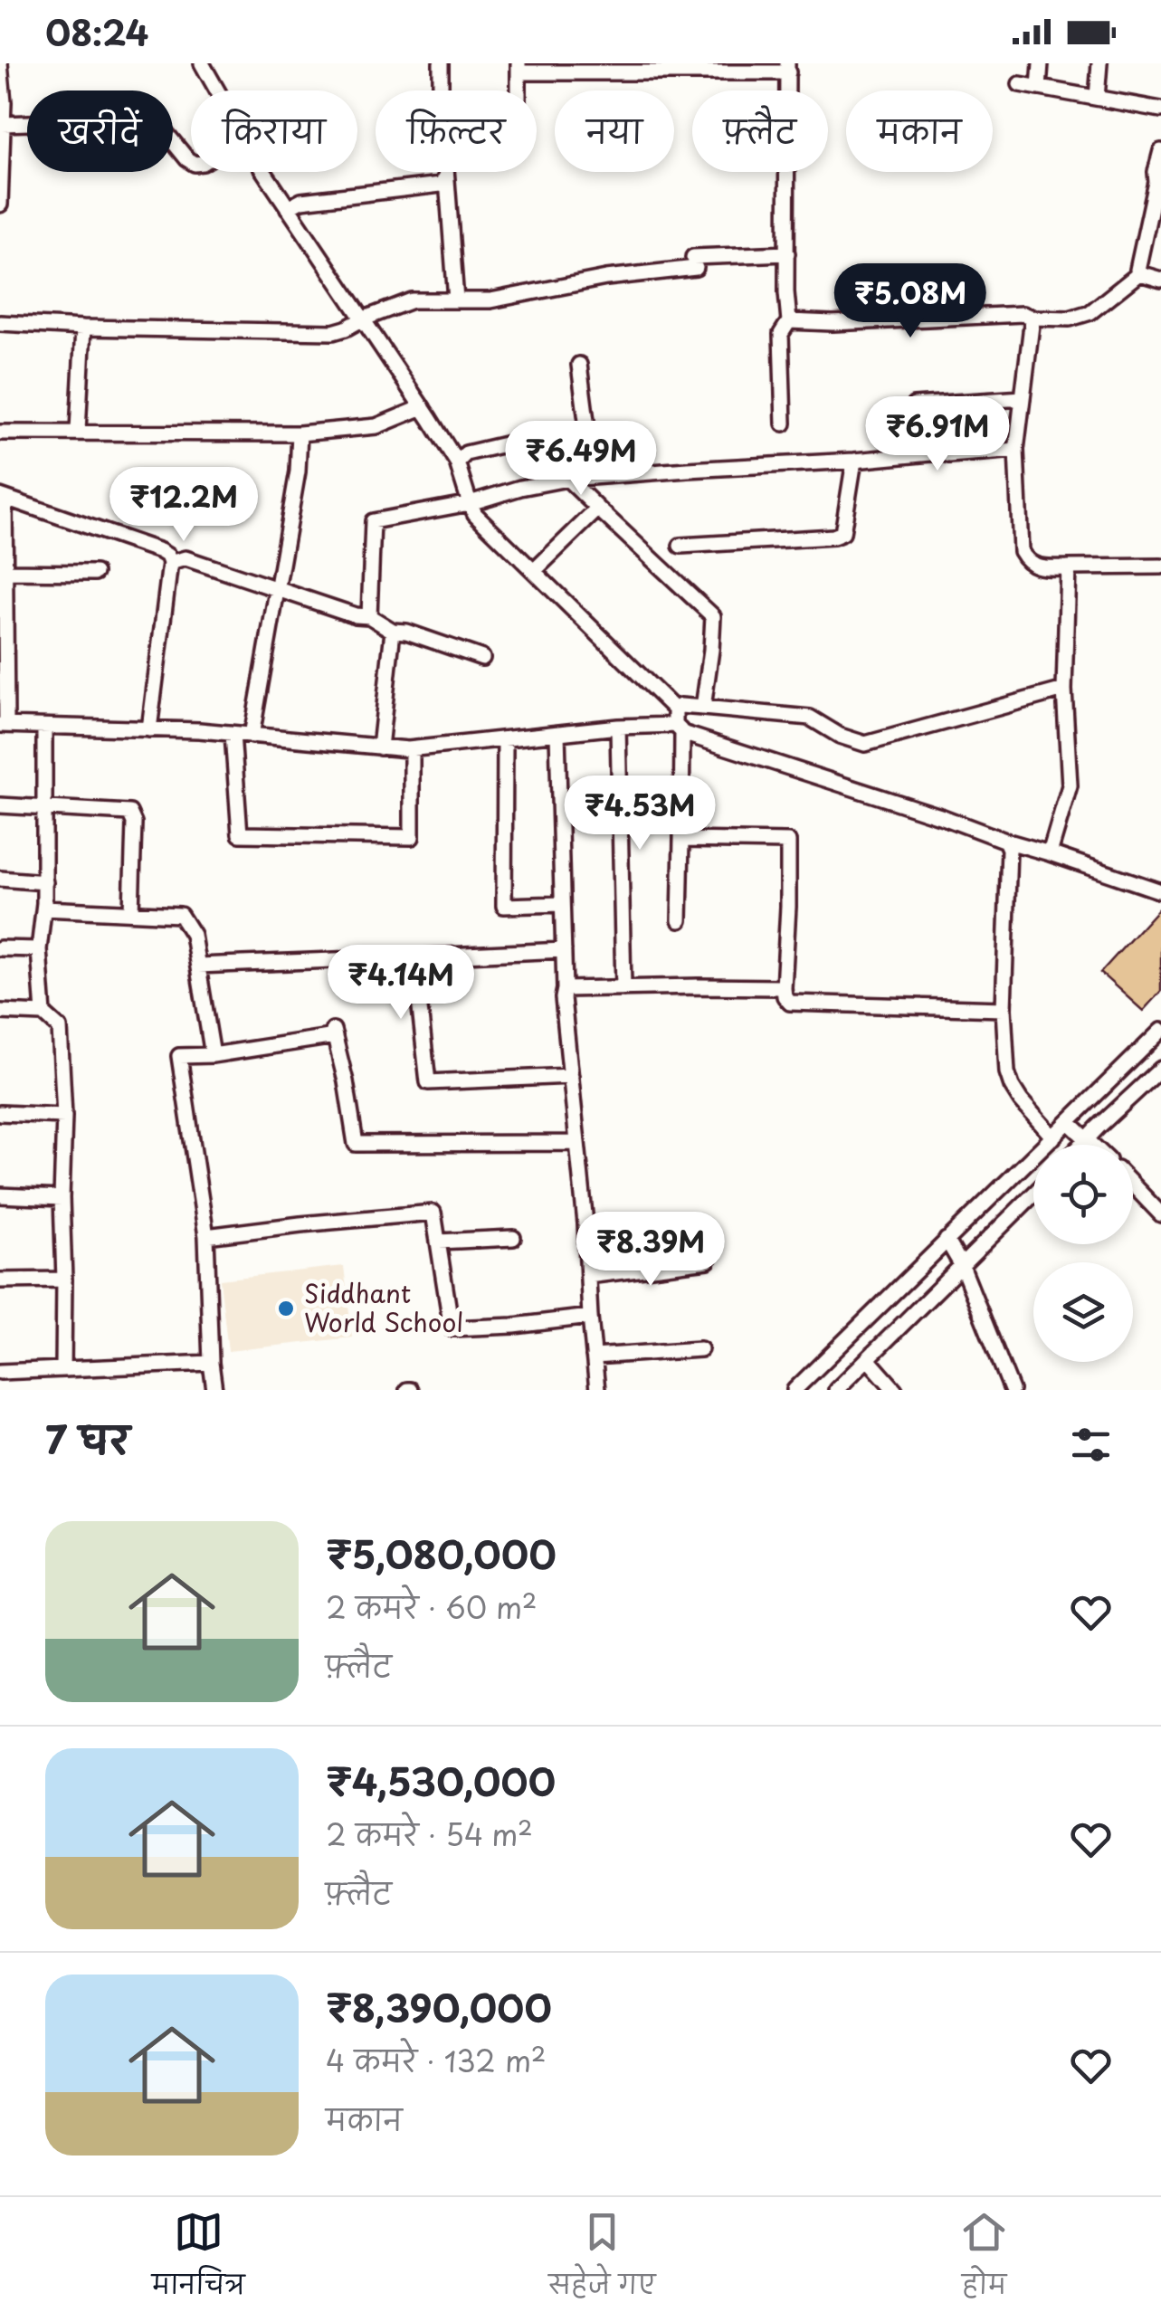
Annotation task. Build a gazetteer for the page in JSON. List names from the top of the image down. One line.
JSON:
{"places":["Siddhant World School"],"page":{"status":"08:24","chip":["खरीदें","किराया","फ़िल्टर","नया","फ़्लैट","मकान"],"price":["₹5.08M","₹6.91M","₹6.49M","₹12.2M","₹4.53M","₹4.14M","₹8.39M"],"heading":"7 घर","list":[{"name":"₹5,080,000","note":"2 कमरे · 60 m² · फ़्लैट"},{"name":"₹4,530,000","note":"2 कमरे · 54 m² · फ़्लैट"},{"name":"₹8,390,000","note":"4 कमरे · 132 m² · मकान"}],"tabs":["मानचित्र","सहेजे गए","होम"]}}
